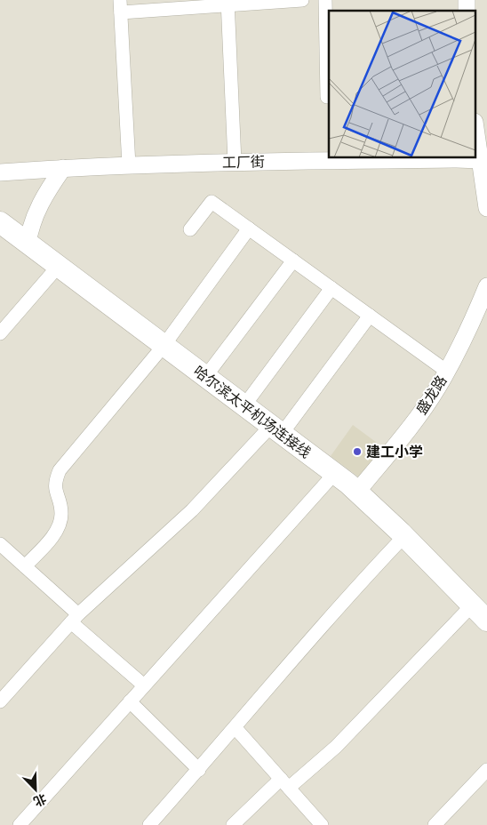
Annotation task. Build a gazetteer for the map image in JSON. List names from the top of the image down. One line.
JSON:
{"streets":{"main road":["哈尔滨太平机场连接线"],"street":["工厂街","盛龙路"]},"crossings":[["盛龙路","哈尔滨太平机场连接线"]],"places":["建工小学"],"north":"bottom right"}
